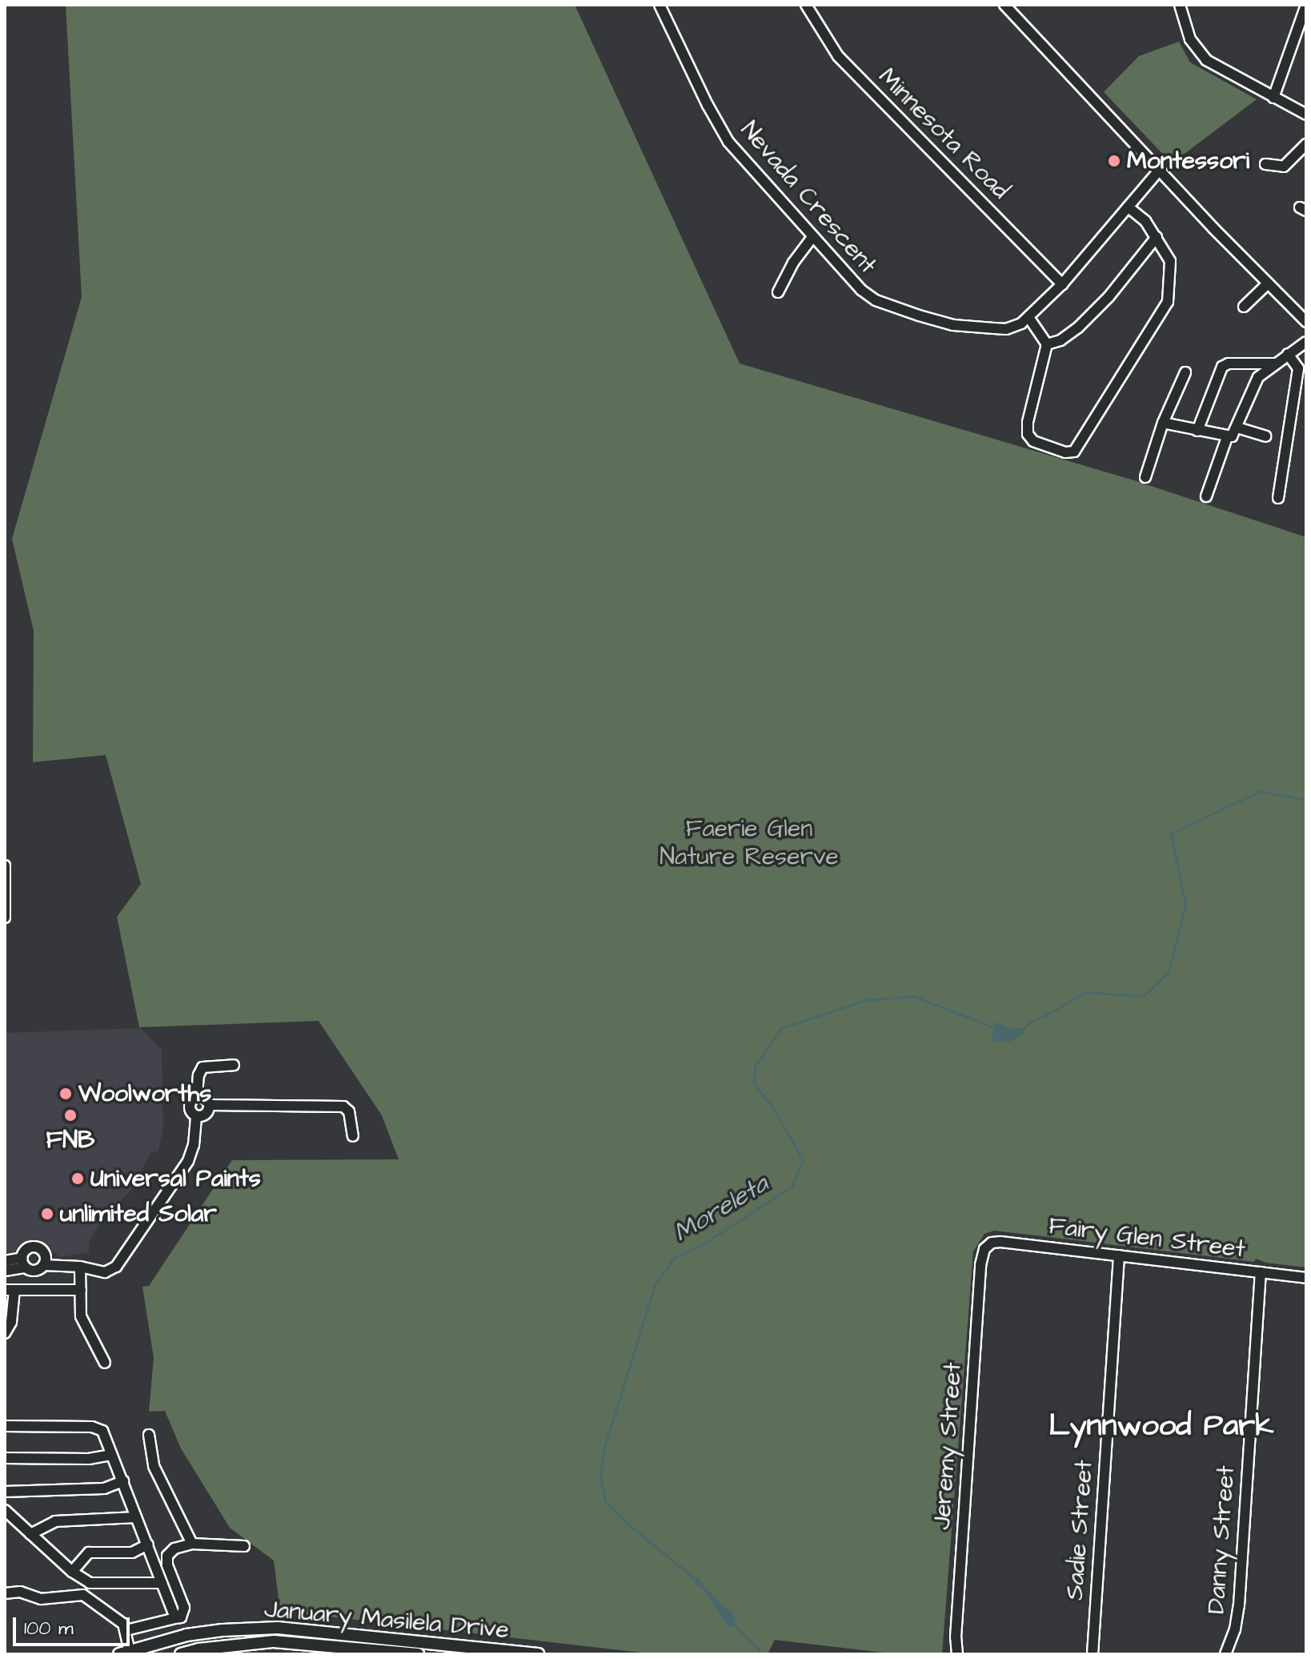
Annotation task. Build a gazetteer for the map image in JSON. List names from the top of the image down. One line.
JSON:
{"streets":{"main road":["January Masilela Drive"],"street":["Minnesota Road","Nevada Crescent","Fairy Glen Street","Jeremy Street","Sadie Street","Danny Street"]},"crossings":[["Minnesota Road","Nevada Crescent"],["Fairy Glen Street","Jeremy Street"],["Fairy Glen Street","Sadie Street"],["Fairy Glen Street","Danny Street"]],"districts":["Lynnwood Park"],"water":["Moreleta"],"parks":["Faerie Glen Nature Reserve"],"places":["Montessori","Woolworths","FNB","Universal Paints","unlimited Solar"],"scale_bar":"100 m"}
